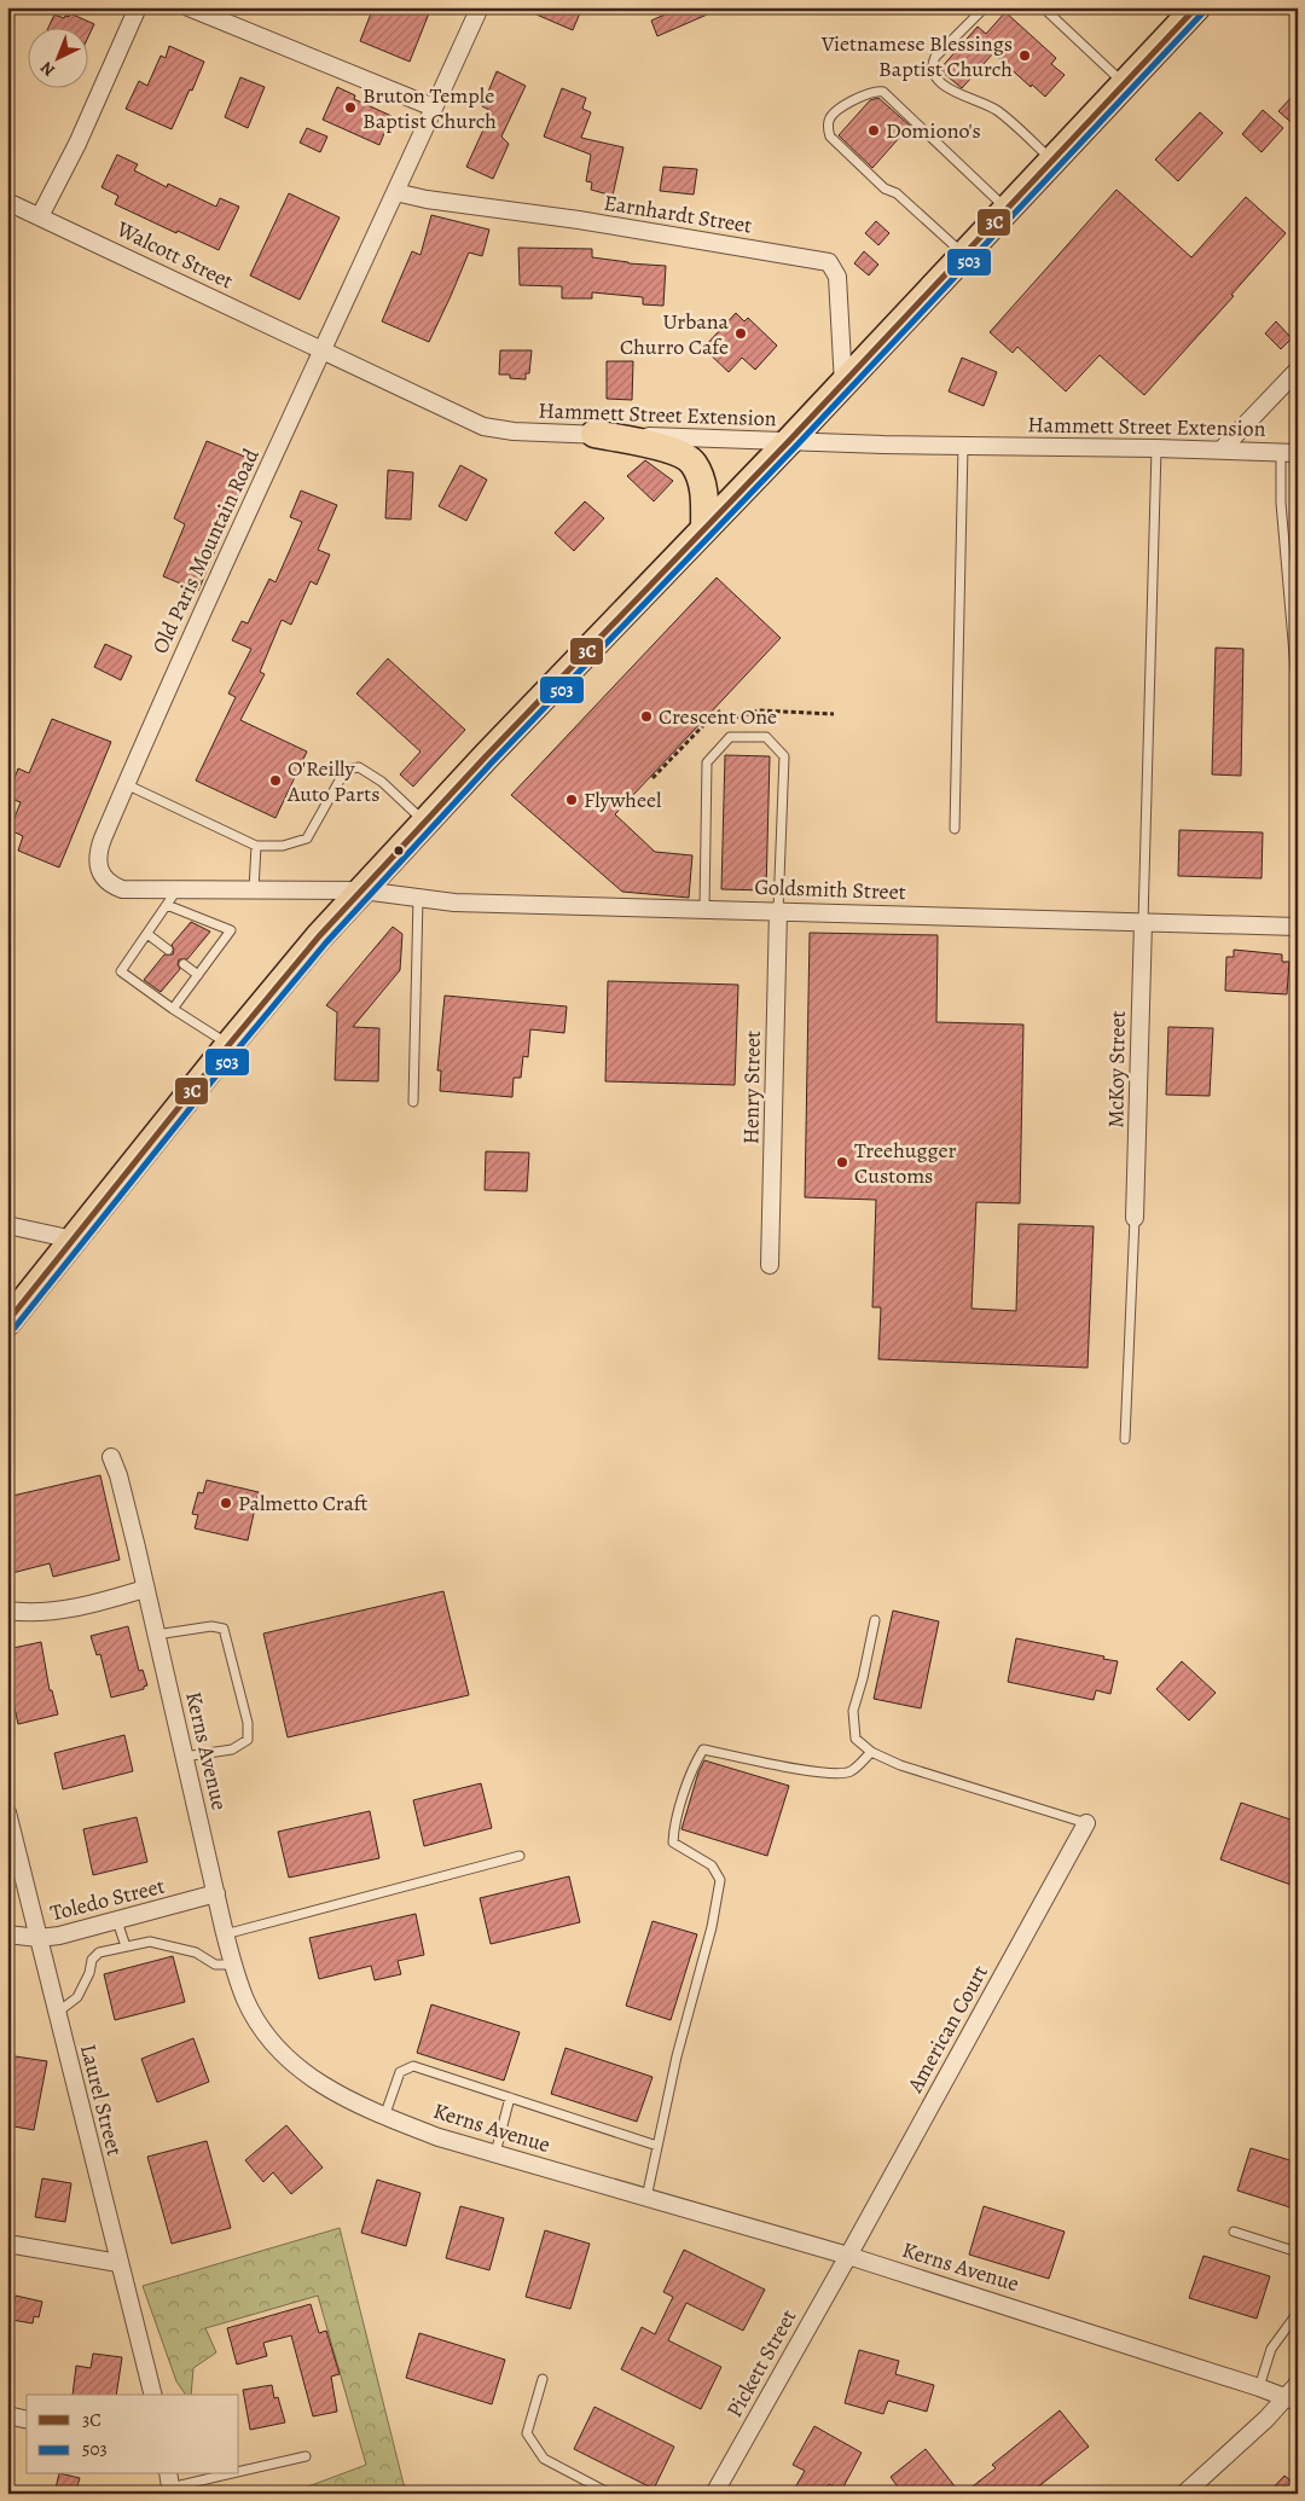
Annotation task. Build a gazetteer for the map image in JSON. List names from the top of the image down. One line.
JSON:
{"streets":{"street":["Earnhardt Street","Walcott Street","Hammett Street Extension","Old Paris Mountain Road","Goldsmith Street","McKoy Street","Henry Street","Kerns Avenue","Toledo Street","American Court","Laurel Street","Pickett Street"]},"crossings":[["Earnhardt Street","Old Paris Mountain Road"],["Walcott Street","Hammett Street Extension"],["Walcott Street","Old Paris Mountain Road"],["Hammett Street Extension","Old Paris Mountain Road"],["Old Paris Mountain Road","Goldsmith Street"],["Goldsmith Street","McKoy Street"],["Goldsmith Street","Henry Street"],["Kerns Avenue","Toledo Street"],["Kerns Avenue","American Court"],["Kerns Avenue","Pickett Street"],["Toledo Street","Laurel Street"],["American Court","Pickett Street"]],"places":["Vietnamese Blessings Baptist Church","Bruton Temple Baptist Church","Domiono's","Urbana Churro Cafe","Crescent One","O'Reilly Auto Parts","Flywheel","Treehugger Customs","Palmetto Craft"],"lines":["transit line 3C","transit line 503"],"legend":["3C","503"],"north":"bottom left"}
